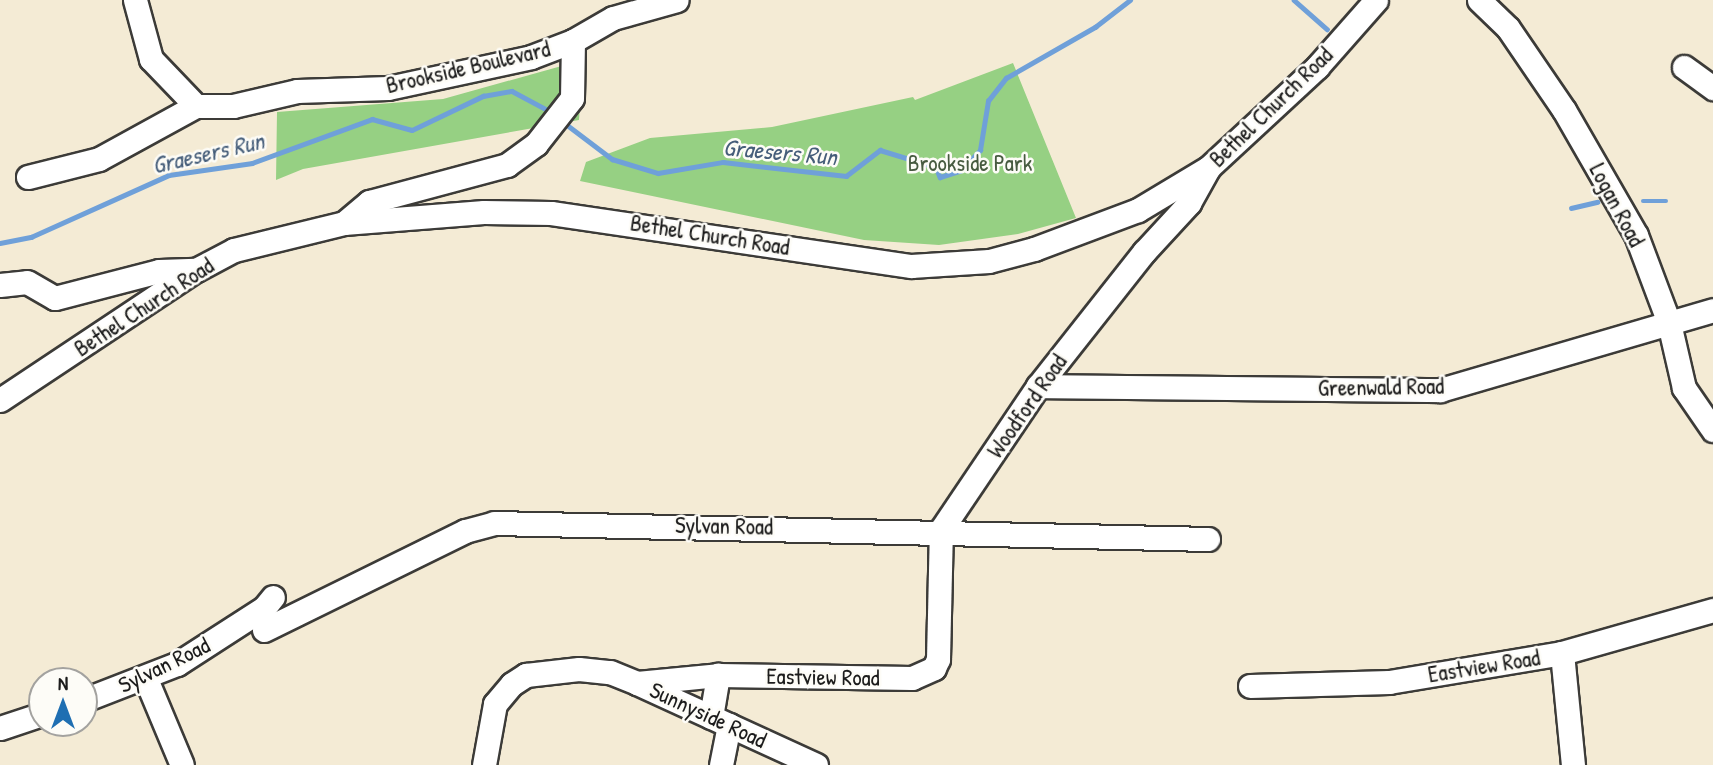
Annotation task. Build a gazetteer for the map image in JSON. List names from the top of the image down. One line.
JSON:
{"streets":{"street":["Brookside Boulevard","Bethel Church Road","Logan Road","Greenwald Road","Woodford Road","Sylvan Road","Eastview Road","Sunnyside Road"]},"crossings":[["Brookside Boulevard","Bethel Church Road"],["Bethel Church Road","Woodford Road"],["Logan Road","Greenwald Road"],["Greenwald Road","Woodford Road"],["Woodford Road","Sylvan Road"],["Woodford Road","Eastview Road"],["Sylvan Road","Eastview Road"],["Eastview Road","Sunnyside Road"]],"water":["Graesers Run"],"parks":["Brookside Park"],"north":"top"}
